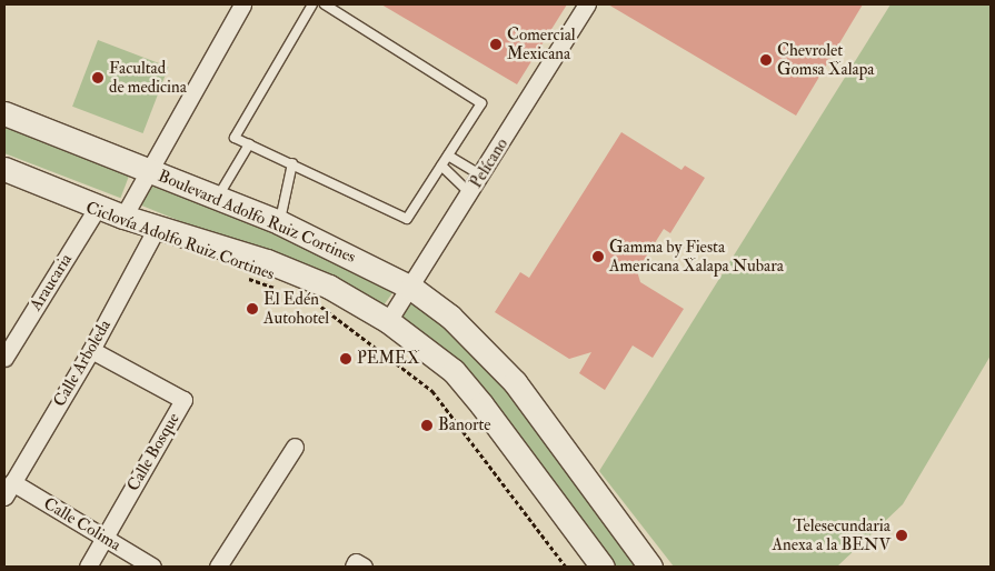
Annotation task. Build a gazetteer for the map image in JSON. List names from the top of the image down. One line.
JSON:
{"streets":{"main road":["Boulevard Adolfo Ruiz Cortines"],"street":["Pelícano","Araucaria","Calle Arboleda","Calle Bosque","Calle Colima"],"path":["Ciclovía Adolfo Ruiz Cortines"]},"crossings":[["Pelícano","Boulevard Adolfo Ruiz Cortines"],["Calle Arboleda","Calle Bosque"],["Calle Arboleda","Calle Colima"],["Calle Bosque","Calle Colima"]],"places":["Comercial Mexicana","Chevrolet Gomsa Xalapa","Facultad de medicina","Gamma by Fiesta Americana Xalapa Nubara","El Edén Autohotel","PEMEX","Banorte","Telesecundaria Anexa a la BENV"]}
